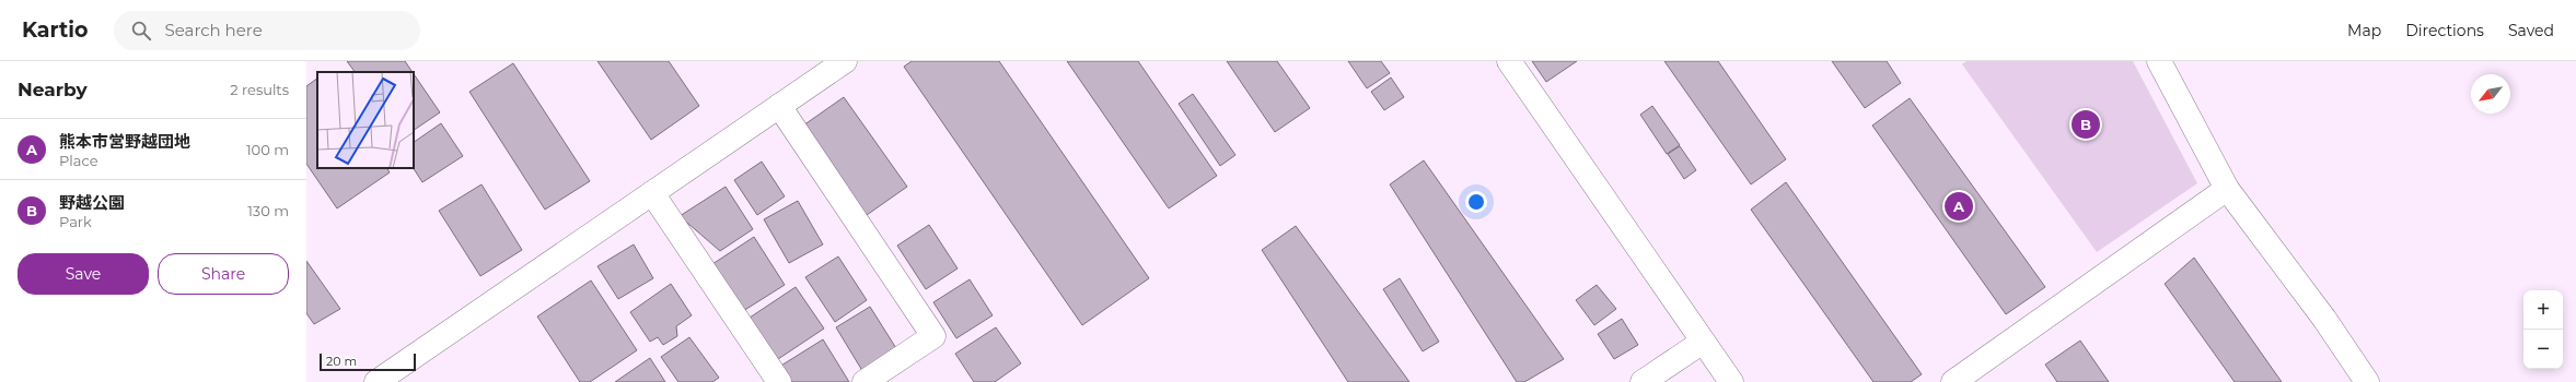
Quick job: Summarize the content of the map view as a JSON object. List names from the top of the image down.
{
  "scale_bar": "20 m",
  "north": "bottom left",
  "page": {
    "header": "Kartio",
    "search": "Search here",
    "nav": ["Map", "Directions", "Saved"],
    "heading": ["Nearby", "2 results"],
    "pins": ["B", "A"],
    "list": [
      {
        "mark": "A",
        "name": "熊本市営野越団地",
        "note": "Place",
        "value": "100 m"
      },
      {
        "mark": "B",
        "name": "野越公園",
        "note": "Park",
        "value": "130 m"
      }
    ],
    "buttons": ["Save", "Share"],
    "map_buttons": ["+", "−"],
    "scale": "20 m"
  }
}
